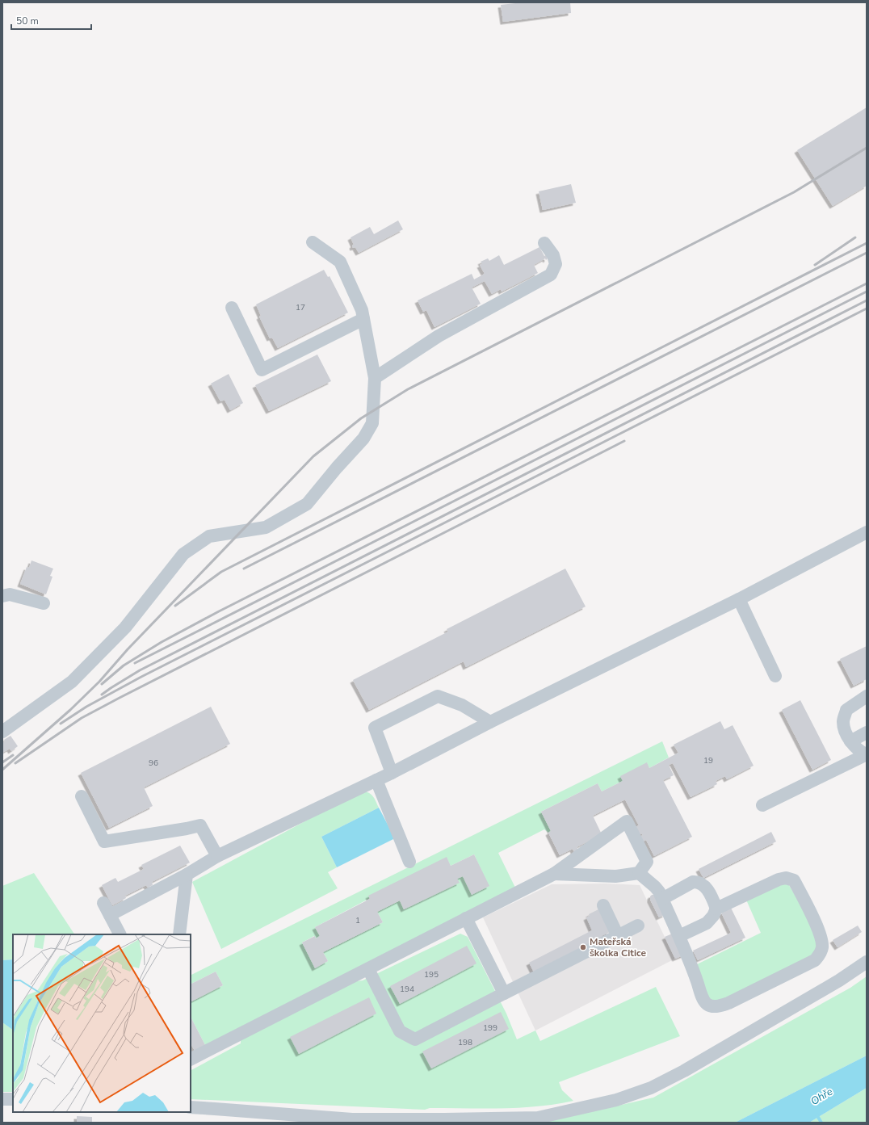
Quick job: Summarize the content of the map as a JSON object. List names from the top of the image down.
{
  "water": ["Ohře"],
  "places": ["Mateřská školka Citice"],
  "house_numbers": [
    "17",
    "19",
    "96",
    "1",
    "195",
    "194",
    "199",
    "198"
  ],
  "scale_bar": "50 m"
}
